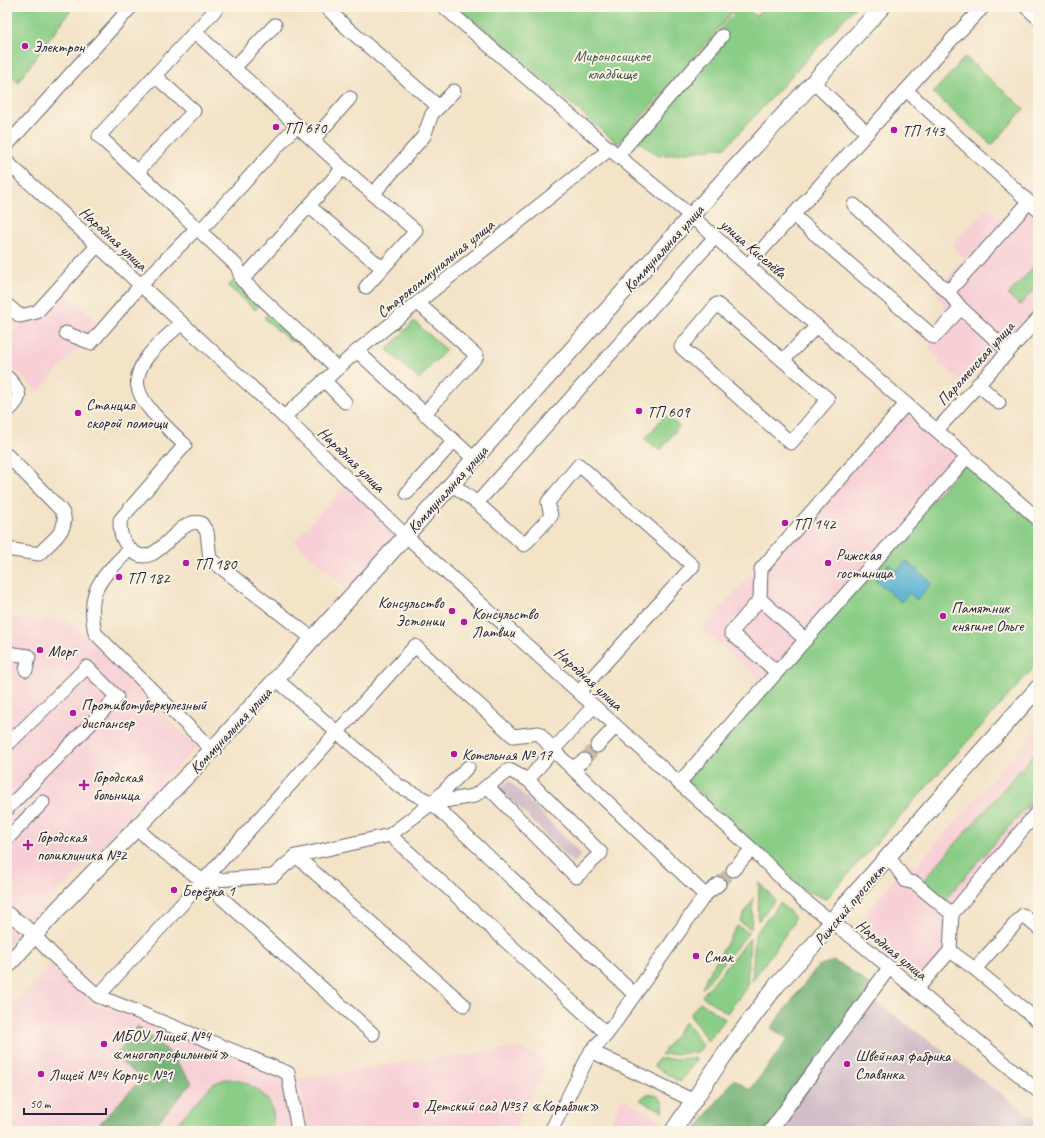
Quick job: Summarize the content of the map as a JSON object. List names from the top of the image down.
{
  "streets": {
    "main road": ["Коммунальная улица", "Рижский проспект"],
    "street": [
      "Народная улица",
      "улица Киселёва",
      "Старокоммунальная улица",
      "Пароменская улица"
    ]
  },
  "crossings": [
    ["Народная улица", "Коммунальная улица"],
    ["Народная улица", "Старокоммунальная улица"],
    ["Народная улица", "Рижский проспект"],
    ["Коммунальная улица", "улица Киселёва"],
    ["улица Киселёва", "Старокоммунальная улица"],
    ["улица Киселёва", "Пароменская улица"]
  ],
  "parks": ["Мироносицкое кладбище"],
  "places": {
    "other": [
      "Электрон",
      "ТП 670",
      "ТП 143",
      "ТП 609",
      "Станция скорой помощи",
      "ТП 142",
      "ТП 180",
      "Рижская гостиница",
      "ТП 182",
      "Консульство Эстонии",
      "Памятник княгине Ольге",
      "Консульство Латвии",
      "Морг",
      "Противотуберкулезный диспансер",
      "Котельная № 17",
      "Берёзка 1",
      "Смак",
      "МБОУ Лицей №4 «многопрофильный»",
      "Швейная фабрика Славянка",
      "Лицей №4 Корпус №1",
      "Детский сад №37 «Кораблик»"
    ],
    "health": ["Городская больница", "Городская поликлиника №2"]
  },
  "scale_bar": "50 m"
}
